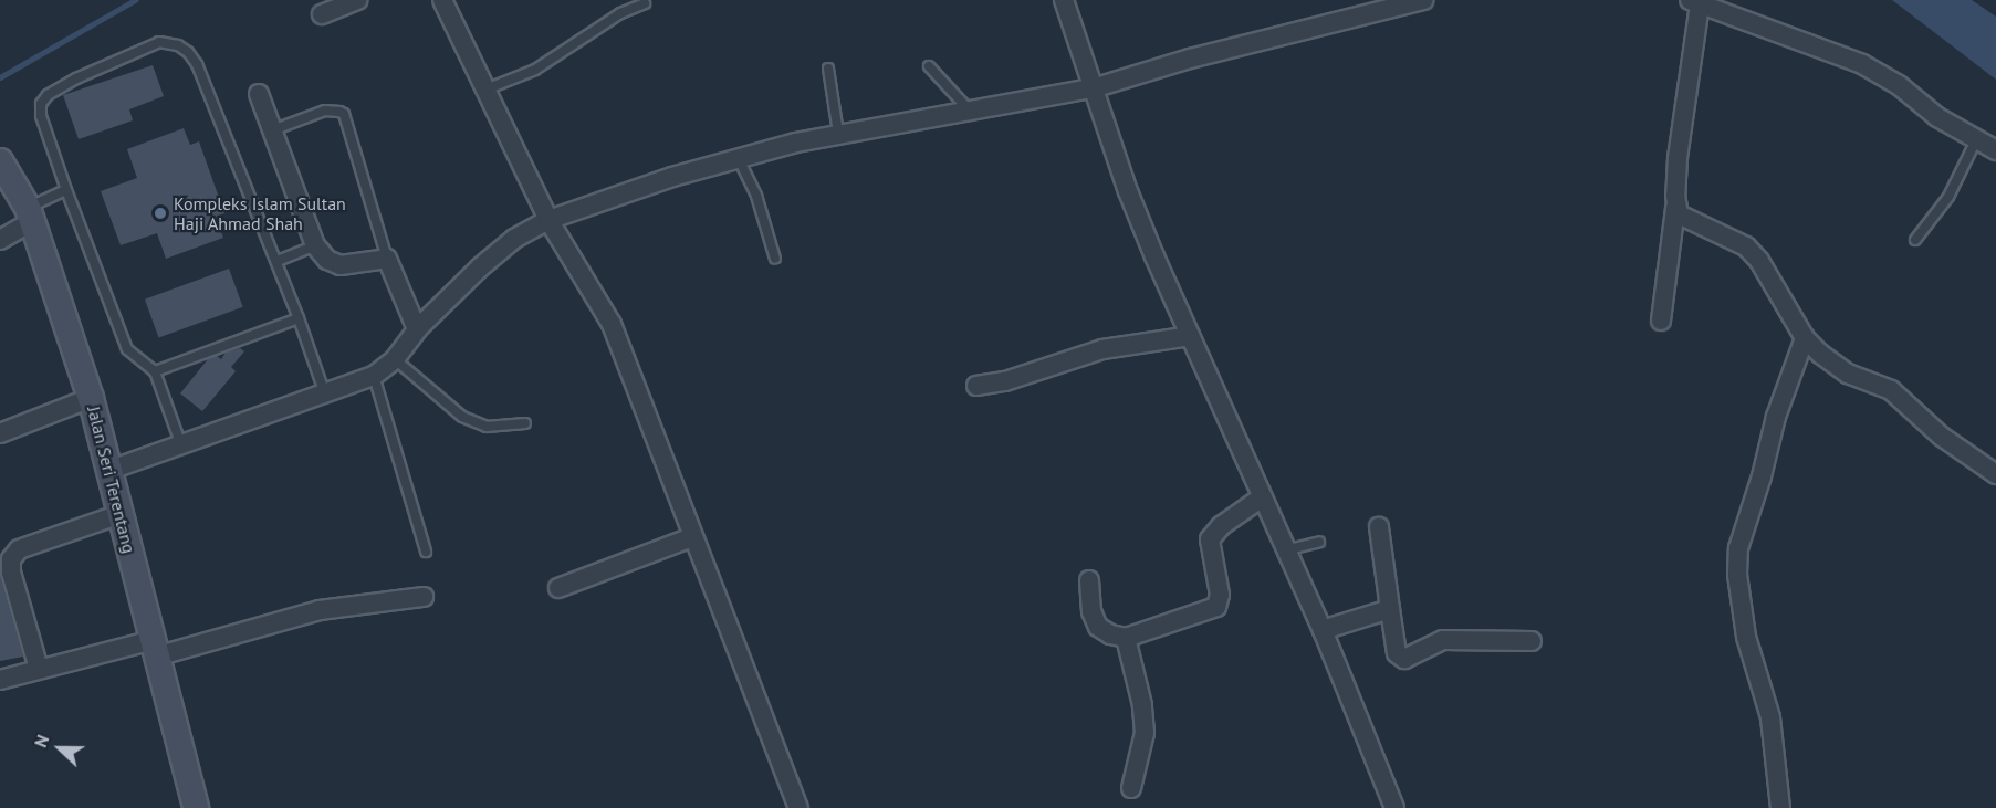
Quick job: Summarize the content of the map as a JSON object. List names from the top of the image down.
{
  "streets": {
    "street": ["Jalan Seri Terentang"]
  },
  "places": ["Kompleks Islam Sultan Haji Ahmad Shah"],
  "north": "left"
}
